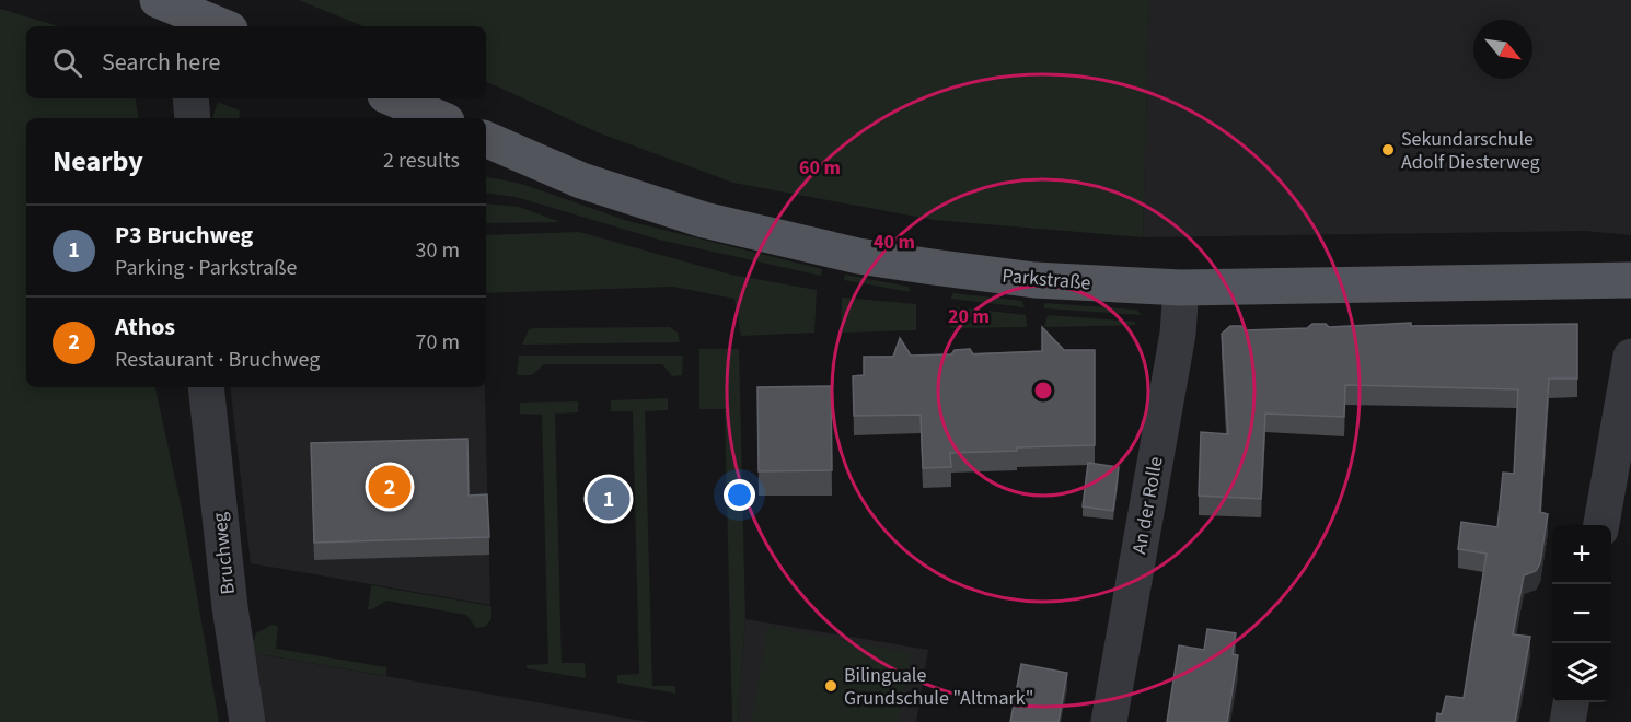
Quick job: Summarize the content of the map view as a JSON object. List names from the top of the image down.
{
  "streets": {
    "main road": ["Parkstraße"],
    "street": ["An der Rolle", "Bruchweg"]
  },
  "crossings": [
    ["Parkstraße", "An der Rolle"]
  ],
  "places": ["Sekundarschule Adolf Diesterweg", "Bilinguale Grundschule \"Altmark\""],
  "north": "bottom right",
  "page": {
    "search": "Search here",
    "heading": ["Nearby", "2 results"],
    "list": [
      {
        "mark": "1",
        "name": "P3 Bruchweg",
        "note": "Parking · Parkstraße",
        "value": "30 m"
      },
      {
        "mark": "2",
        "name": "Athos",
        "note": "Restaurant · Bruchweg",
        "value": "70 m"
      }
    ],
    "pins": ["2", "1"],
    "map_buttons": ["+", "−"]
  },
  "rings": ["60 m", "40 m", "20 m"]
}
